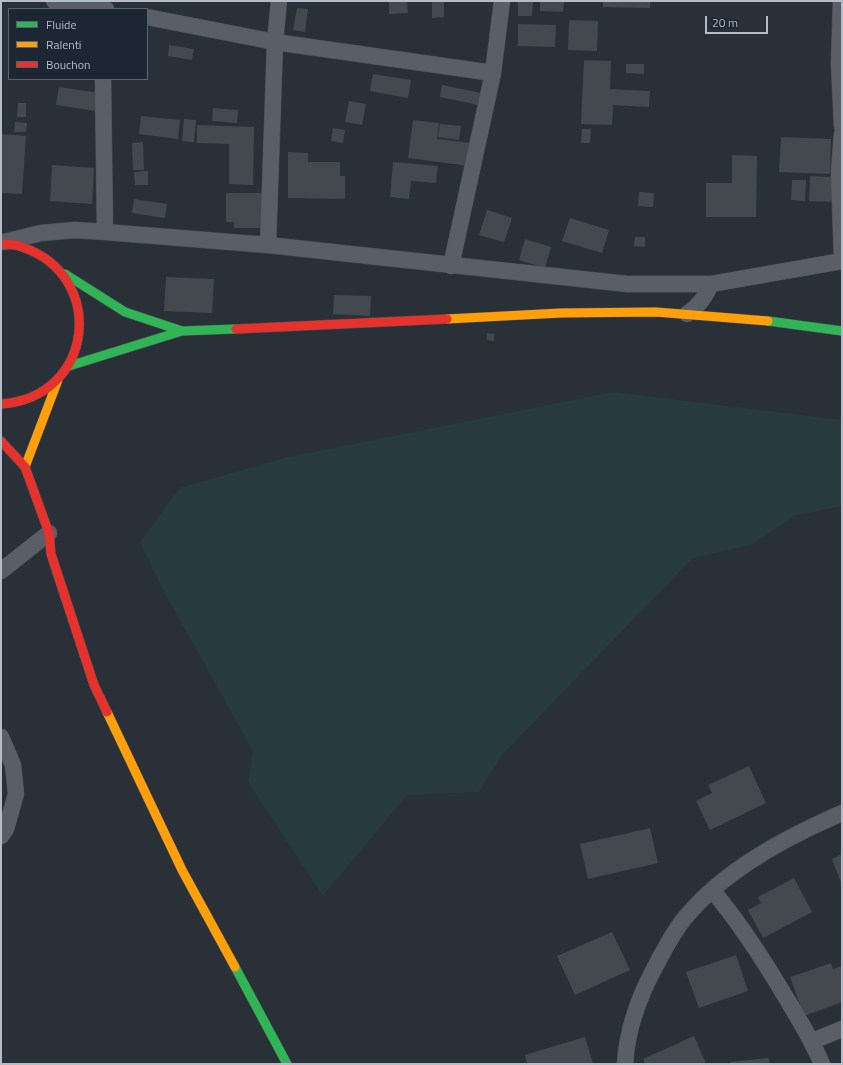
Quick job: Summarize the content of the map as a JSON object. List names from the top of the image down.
{
  "legend": ["Fluide", "Ralenti", "Bouchon"],
  "scale_bar": "20 m"
}
